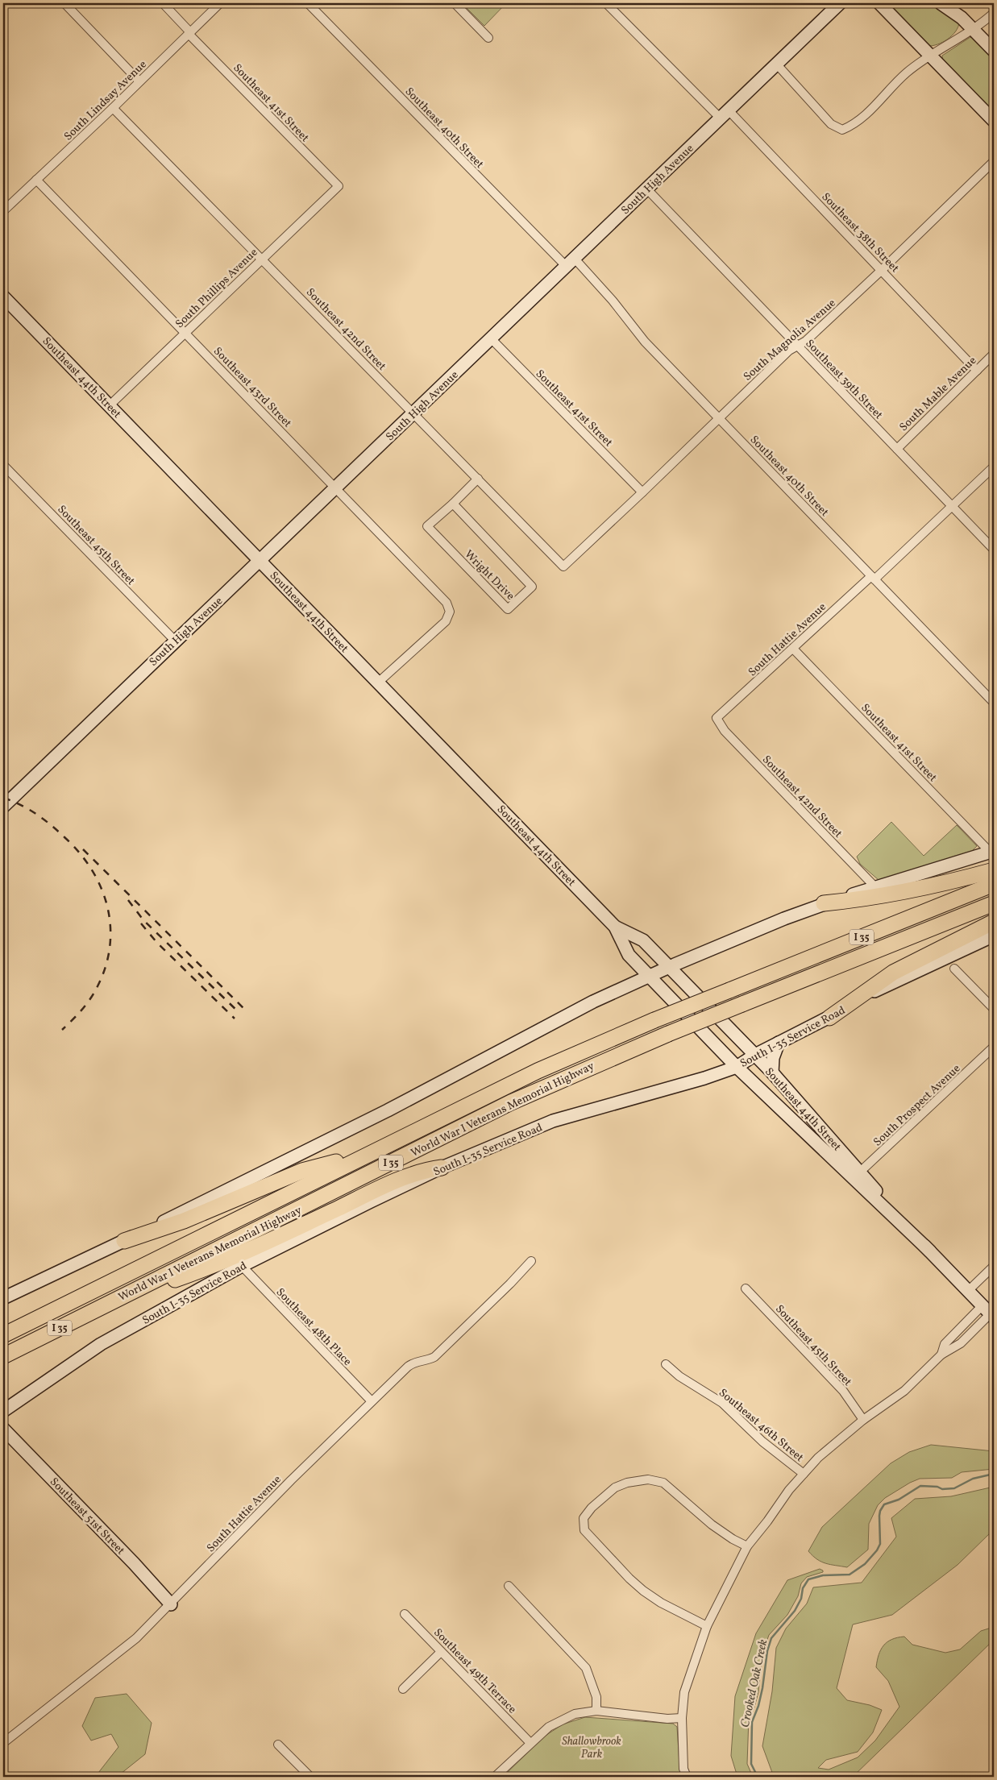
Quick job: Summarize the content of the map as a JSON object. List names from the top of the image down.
{
  "streets": {
    "highway": ["I 35", "World War I Veterans Memorial Highway"],
    "main road": [
      "South High Avenue",
      "Southeast 44th Street",
      "South I-35 Service Road",
      "Southeast 51st Street"
    ],
    "street": [
      "South Lindsay Avenue",
      "Southeast 41st Street",
      "Southeast 40th Street",
      "Southeast 38th Street",
      "South Phillips Avenue",
      "Southeast 42nd Street",
      "South Magnolia Avenue",
      "Southeast 39th Street",
      "Southeast 43rd Street",
      "South Mable Avenue",
      "Southeast 45th Street",
      "Wright Drive",
      "South Hattie Avenue",
      "South Prospect Avenue",
      "Southeast 48th Place",
      "Southeast 46th Street",
      "Southeast 49th Terrace"
    ]
  },
  "crossings": [
    ["South Lindsay Avenue", "Southeast 41st Street"],
    ["South Lindsay Avenue", "Southeast 42nd Street"],
    ["South Lindsay Avenue", "Southeast 43rd Street"],
    ["Southeast 41st Street", "South High Avenue"],
    ["Southeast 41st Street", "South Phillips Avenue"],
    ["Southeast 41st Street", "South Magnolia Avenue"],
    ["Southeast 41st Street", "South Hattie Avenue"],
    ["Southeast 40th Street", "South High Avenue"],
    ["Southeast 40th Street", "South Magnolia Avenue"],
    ["Southeast 40th Street", "South Hattie Avenue"],
    ["South High Avenue", "Southeast 38th Street"],
    ["South High Avenue", "Southeast 42nd Street"],
    ["South High Avenue", "Southeast 44th Street"],
    ["South High Avenue", "Southeast 39th Street"],
    ["South High Avenue", "Southeast 43rd Street"],
    ["South High Avenue", "Southeast 45th Street"],
    ["Southeast 38th Street", "South Magnolia Avenue"],
    ["Southeast 38th Street", "South Mable Avenue"],
    ["South Phillips Avenue", "Southeast 42nd Street"],
    ["South Phillips Avenue", "Southeast 44th Street"],
    ["South Phillips Avenue", "Southeast 43rd Street"],
    ["Southeast 42nd Street", "South Magnolia Avenue"],
    ["Southeast 42nd Street", "Wright Drive"],
    ["Southeast 42nd Street", "South Hattie Avenue"],
    ["South Magnolia Avenue", "Southeast 39th Street"],
    ["Southeast 44th Street", "Southeast 43rd Street"],
    ["Southeast 44th Street", "South I-35 Service Road"],
    ["Southeast 44th Street", "South Prospect Avenue"],
    ["Southeast 39th Street", "South Mable Avenue"],
    ["Southeast 39th Street", "South Hattie Avenue"],
    ["South Hattie Avenue", "Southeast 48th Place"],
    ["South Hattie Avenue", "Southeast 51st Street"],
    ["South I-35 Service Road", "Southeast 48th Place"]
  ],
  "water": ["Crooked Oak Creek"],
  "parks": ["Shallowbrook Park"]
}
